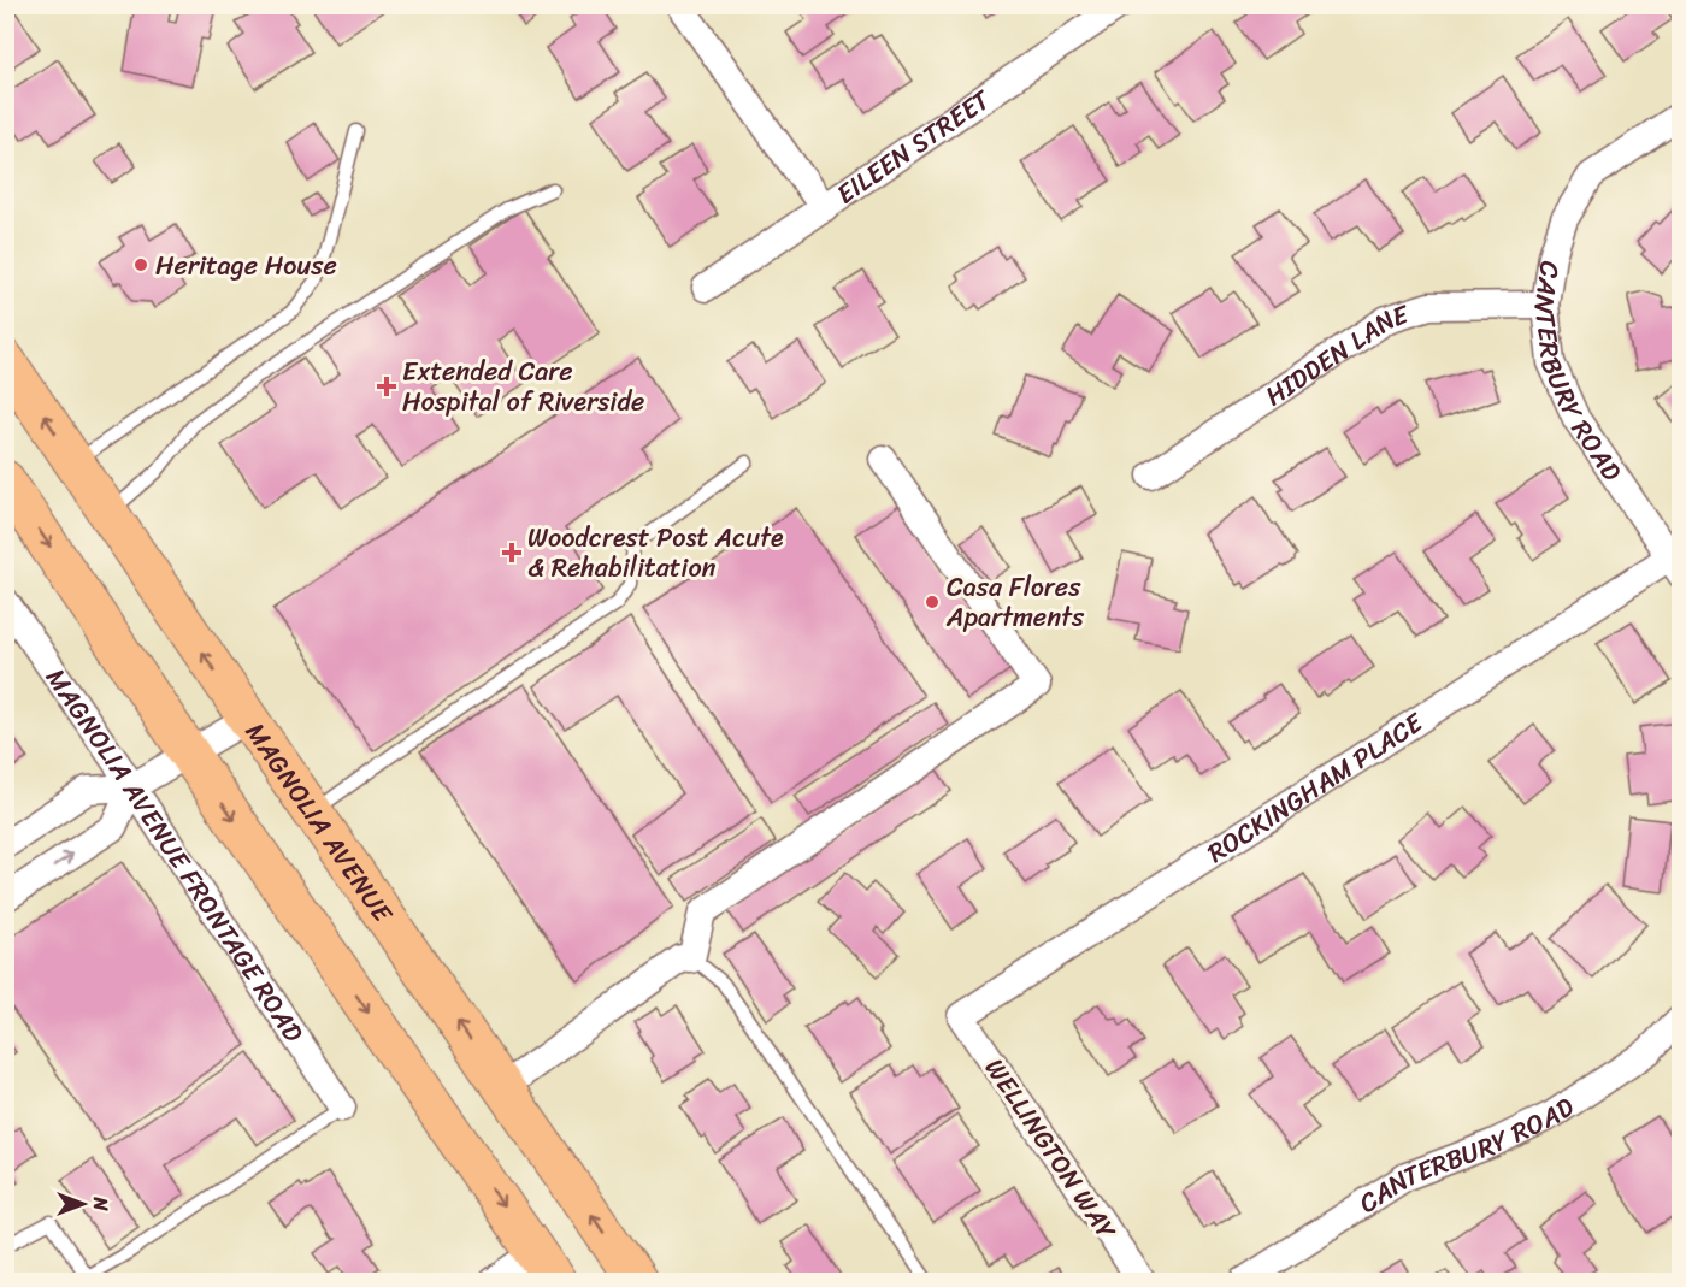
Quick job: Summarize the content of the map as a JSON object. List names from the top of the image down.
{
  "streets": {
    "main road": ["MAGNOLIA AVENUE"],
    "street": [
      "EILEEN STREET",
      "HIDDEN LANE",
      "CANTERBURY ROAD",
      "ROCKINGHAM PLACE",
      "MAGNOLIA AVENUE FRONTAGE ROAD",
      "WELLINGTON WAY"
    ]
  },
  "crossings": [
    ["HIDDEN LANE", "CANTERBURY ROAD"],
    ["CANTERBURY ROAD", "ROCKINGHAM PLACE"],
    ["ROCKINGHAM PLACE", "WELLINGTON WAY"]
  ],
  "places": {
    "other": ["Heritage House", "Casa Flores Apartments"],
    "health": ["Extended Care Hospital of Riverside", "Woodcrest Post Acute & Rehabilitation"]
  },
  "north": "right"
}
